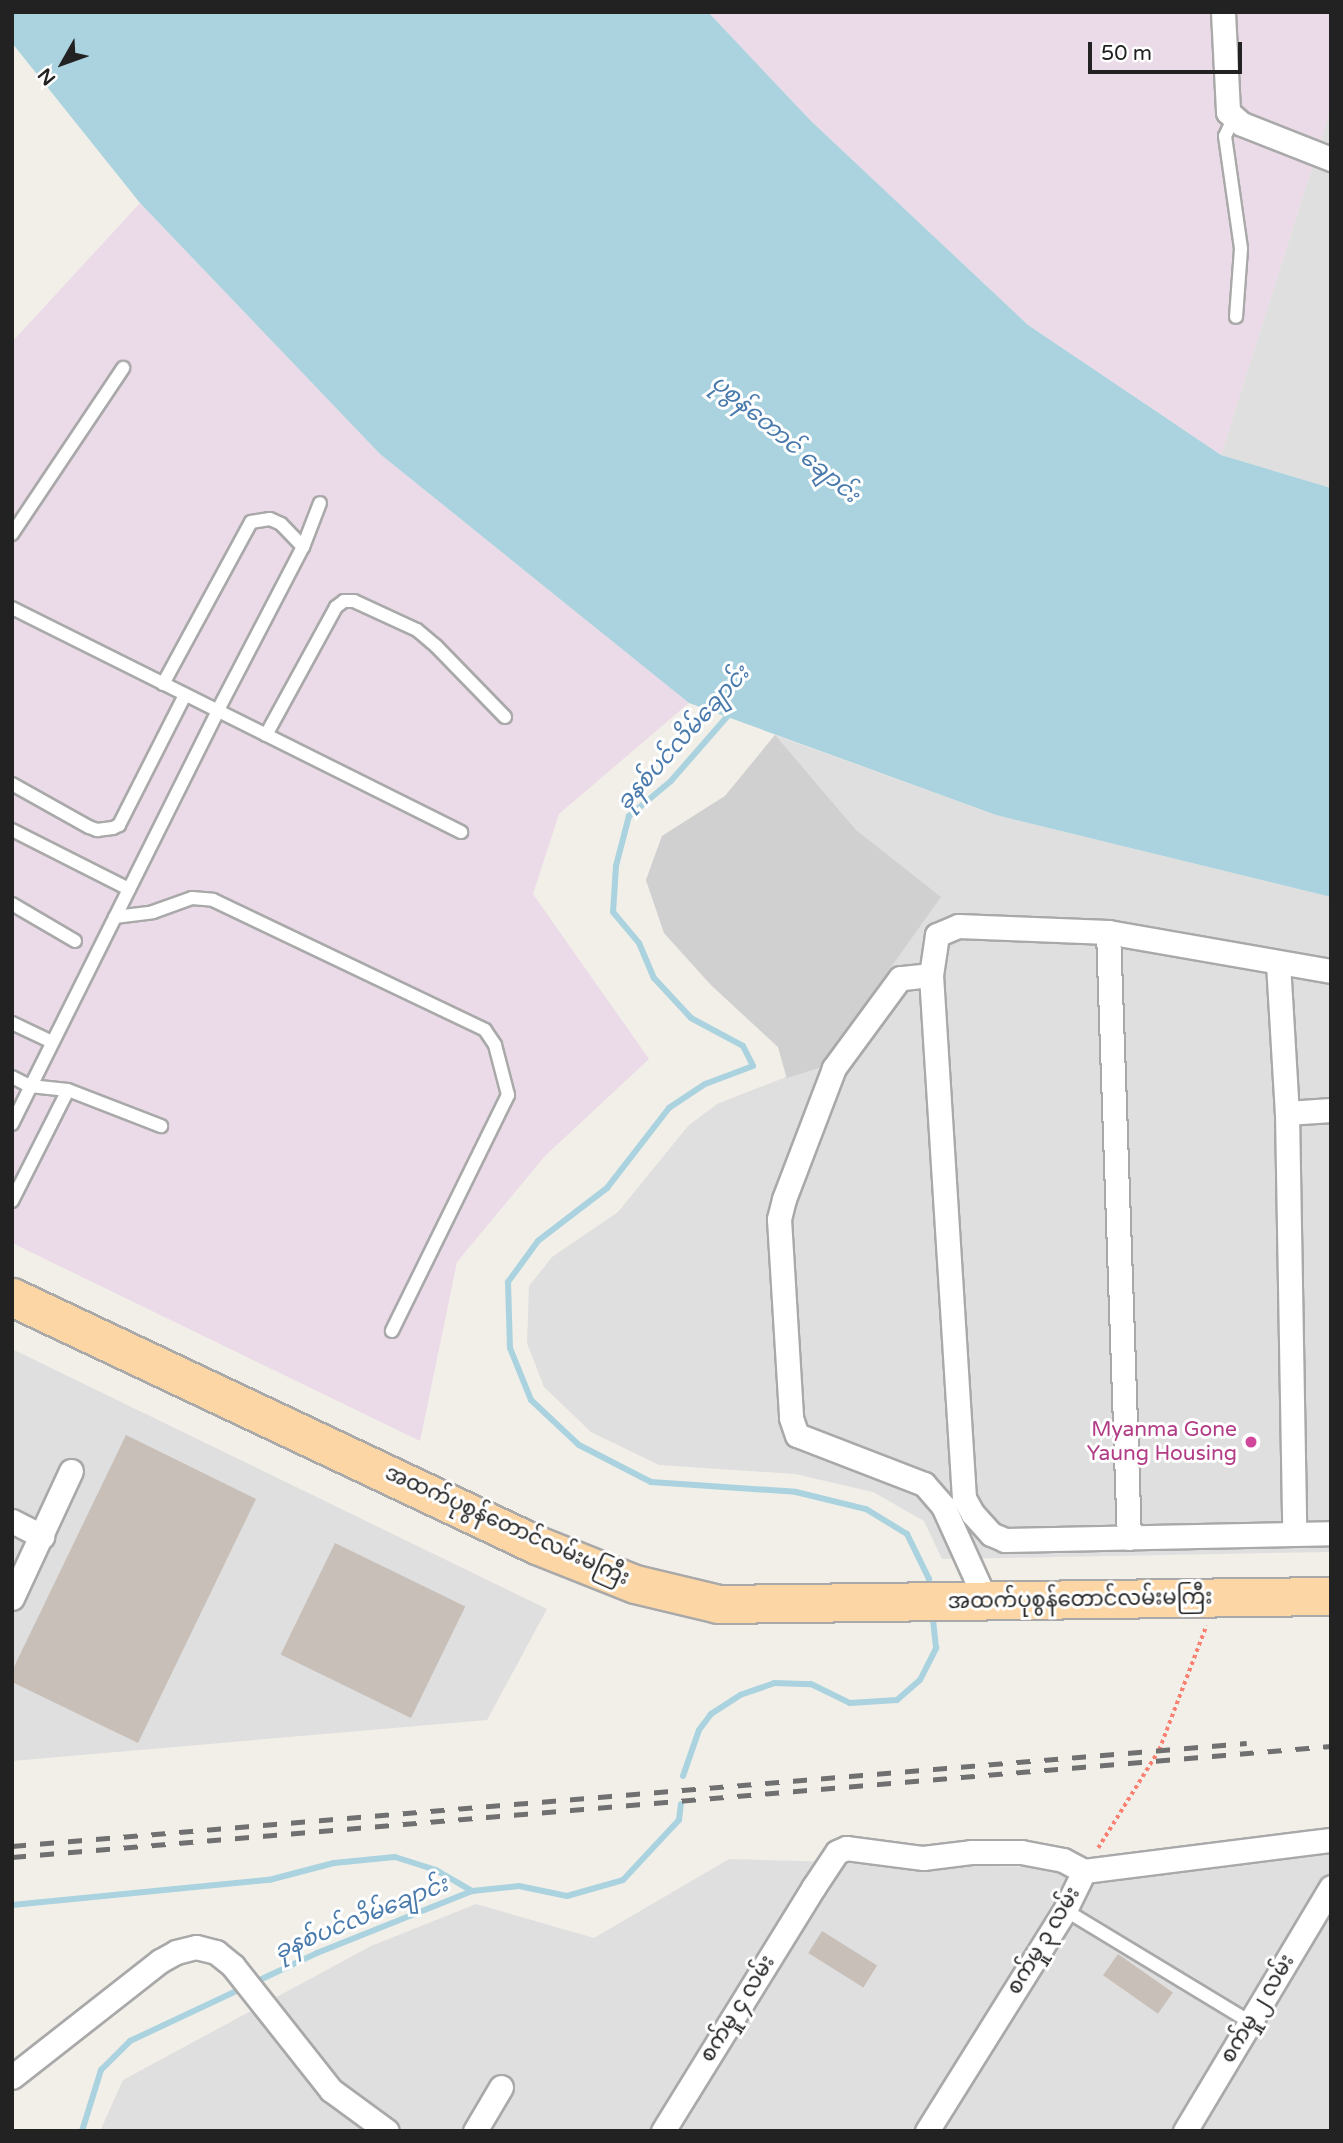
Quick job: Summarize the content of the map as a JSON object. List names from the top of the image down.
{
  "streets": {
    "main road": ["အထက်ပုစွန်တောင်လမ်းမကြီး"],
    "street": ["စက်မှု ၃ လမ်း", "စက်မှု ၄ လမ်း", "စက်မှု ၂ လမ်း"]
  },
  "crossings": [
    ["အထက်ပုစွန်တောင်လမ်းမကြီး", "စက်မှု ၃ လမ်း"],
    ["စက်မှု ၃ လမ်း", "စက်မှု ၄ လမ်း"]
  ],
  "water": ["ပုစွန်တောင် ချောင်း", "ခုနစ်ပင်လိမ်ချောင်း"],
  "places": ["Myanma Gone Yaung Housing"],
  "scale_bar": "50 m",
  "north": "bottom left"
}
